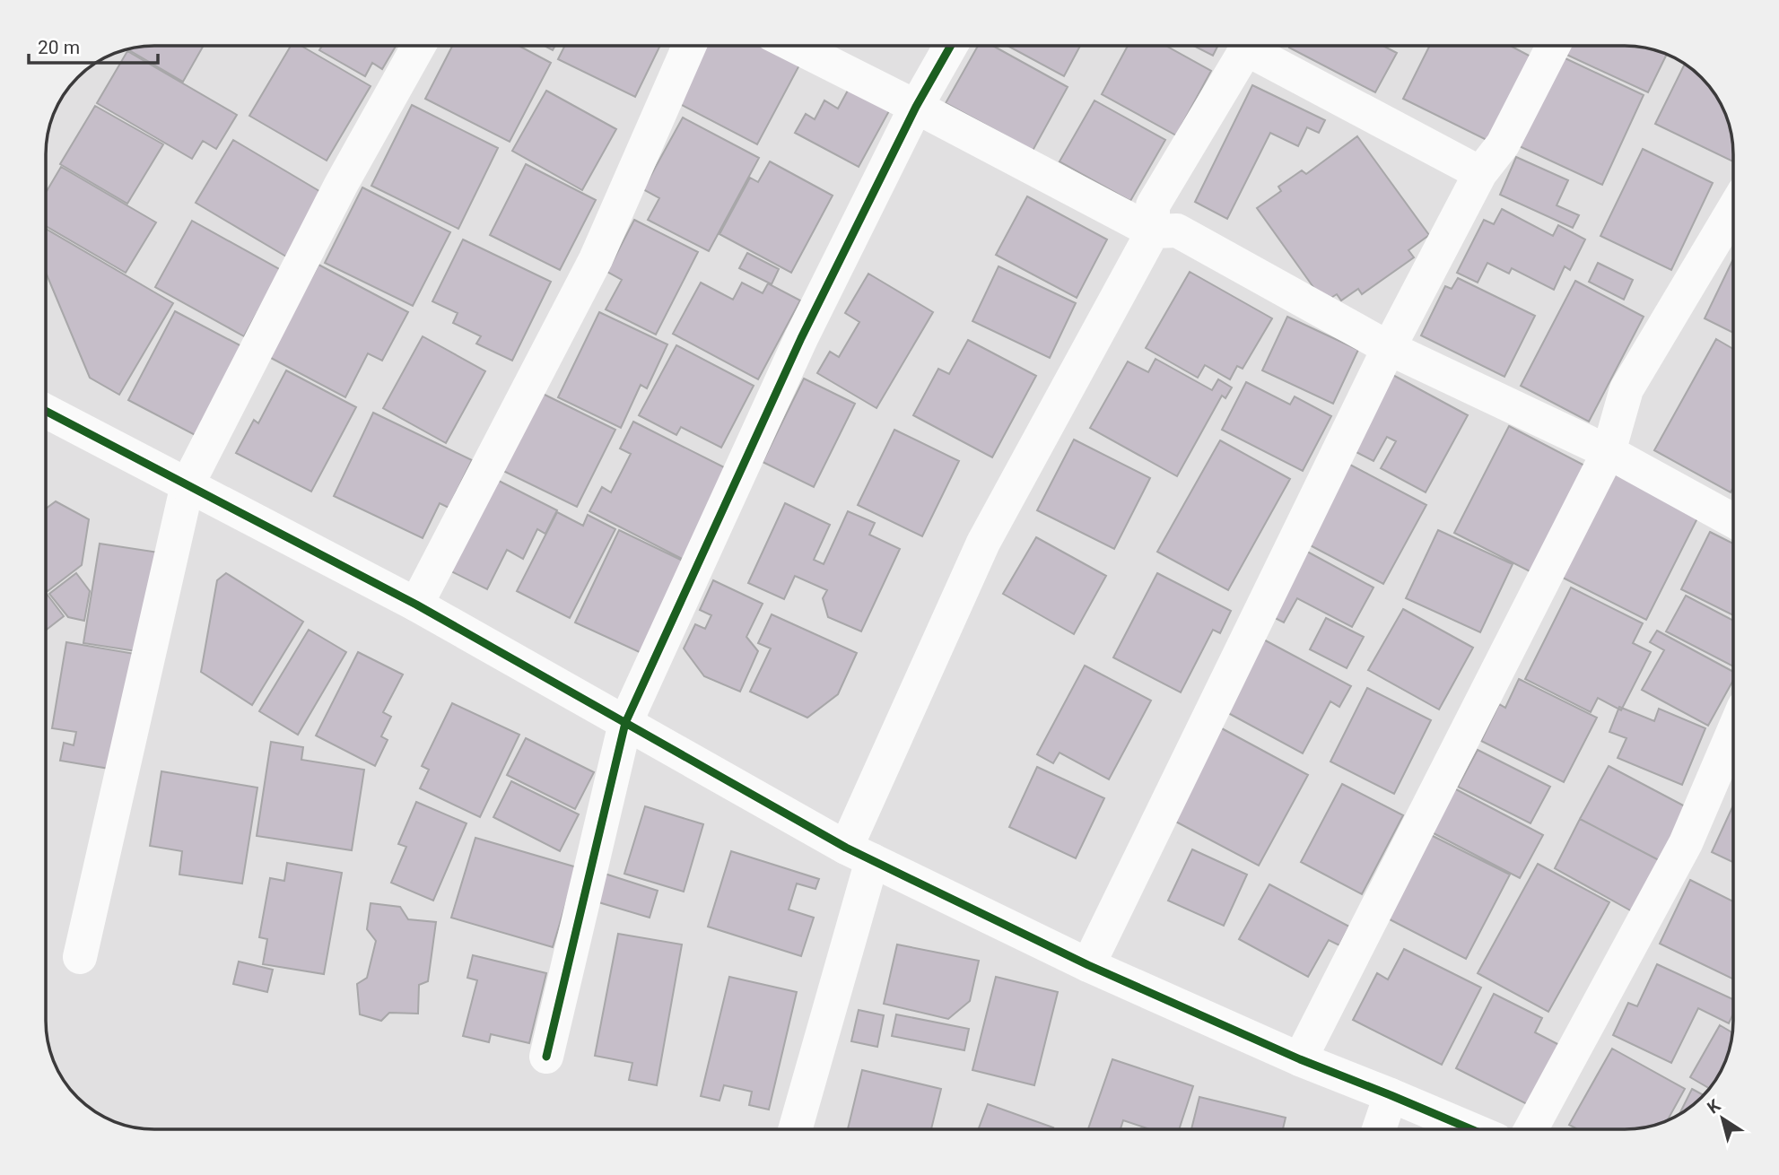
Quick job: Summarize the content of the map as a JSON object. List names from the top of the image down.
{
  "scale_bar": "20 m",
  "north": "top left"
}
